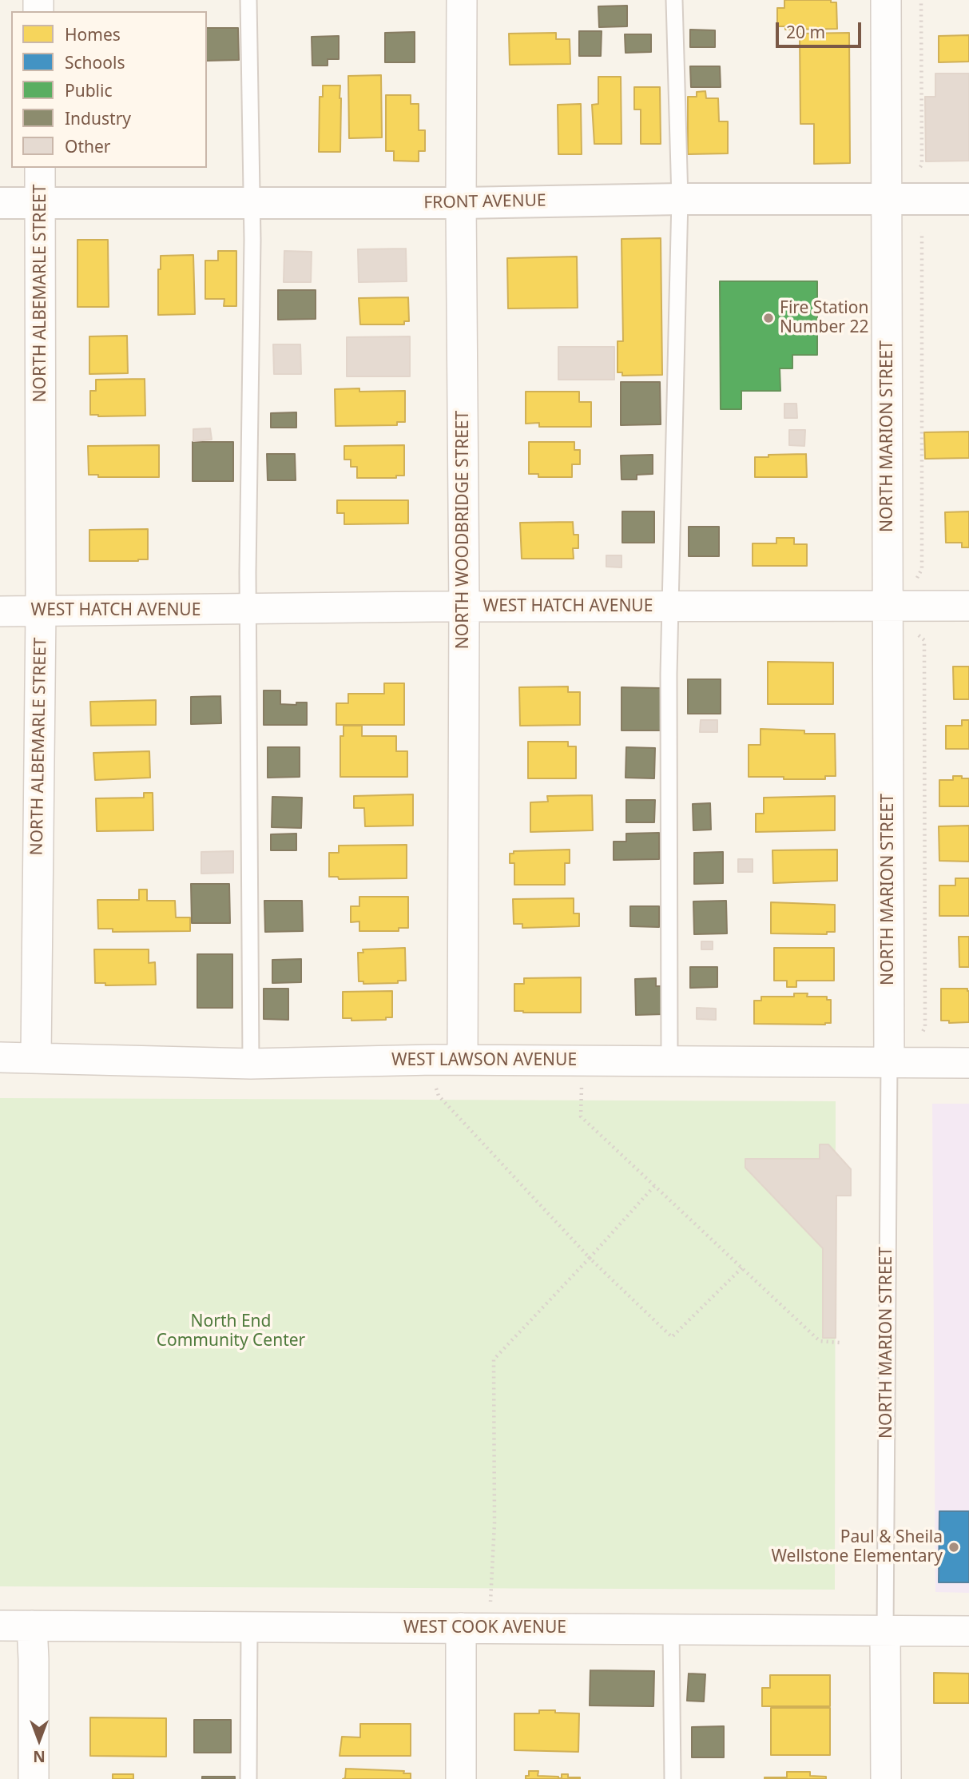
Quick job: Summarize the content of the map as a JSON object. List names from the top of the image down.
{
  "streets": {
    "street": [
      "FRONT AVENUE",
      "NORTH ALBEMARLE STREET",
      "NORTH MARION STREET",
      "NORTH WOODBRIDGE STREET",
      "WEST HATCH AVENUE",
      "WEST LAWSON AVENUE",
      "WEST COOK AVENUE"
    ]
  },
  "crossings": [
    ["FRONT AVENUE", "NORTH ALBEMARLE STREET"],
    ["FRONT AVENUE", "NORTH MARION STREET"],
    ["FRONT AVENUE", "NORTH WOODBRIDGE STREET"],
    ["NORTH ALBEMARLE STREET", "WEST HATCH AVENUE"],
    ["NORTH ALBEMARLE STREET", "WEST LAWSON AVENUE"],
    ["NORTH MARION STREET", "WEST HATCH AVENUE"],
    ["NORTH MARION STREET", "WEST LAWSON AVENUE"],
    ["NORTH MARION STREET", "WEST COOK AVENUE"],
    ["NORTH WOODBRIDGE STREET", "WEST HATCH AVENUE"],
    ["NORTH WOODBRIDGE STREET", "WEST LAWSON AVENUE"]
  ],
  "parks": ["North End Community Center"],
  "places": ["Fire Station Number 22", "Paul & Sheila Wellstone Elementary"],
  "legend": [
    "Homes",
    "Schools",
    "Public",
    "Industry",
    "Other"
  ],
  "scale_bar": "20 m",
  "north": "bottom"
}
